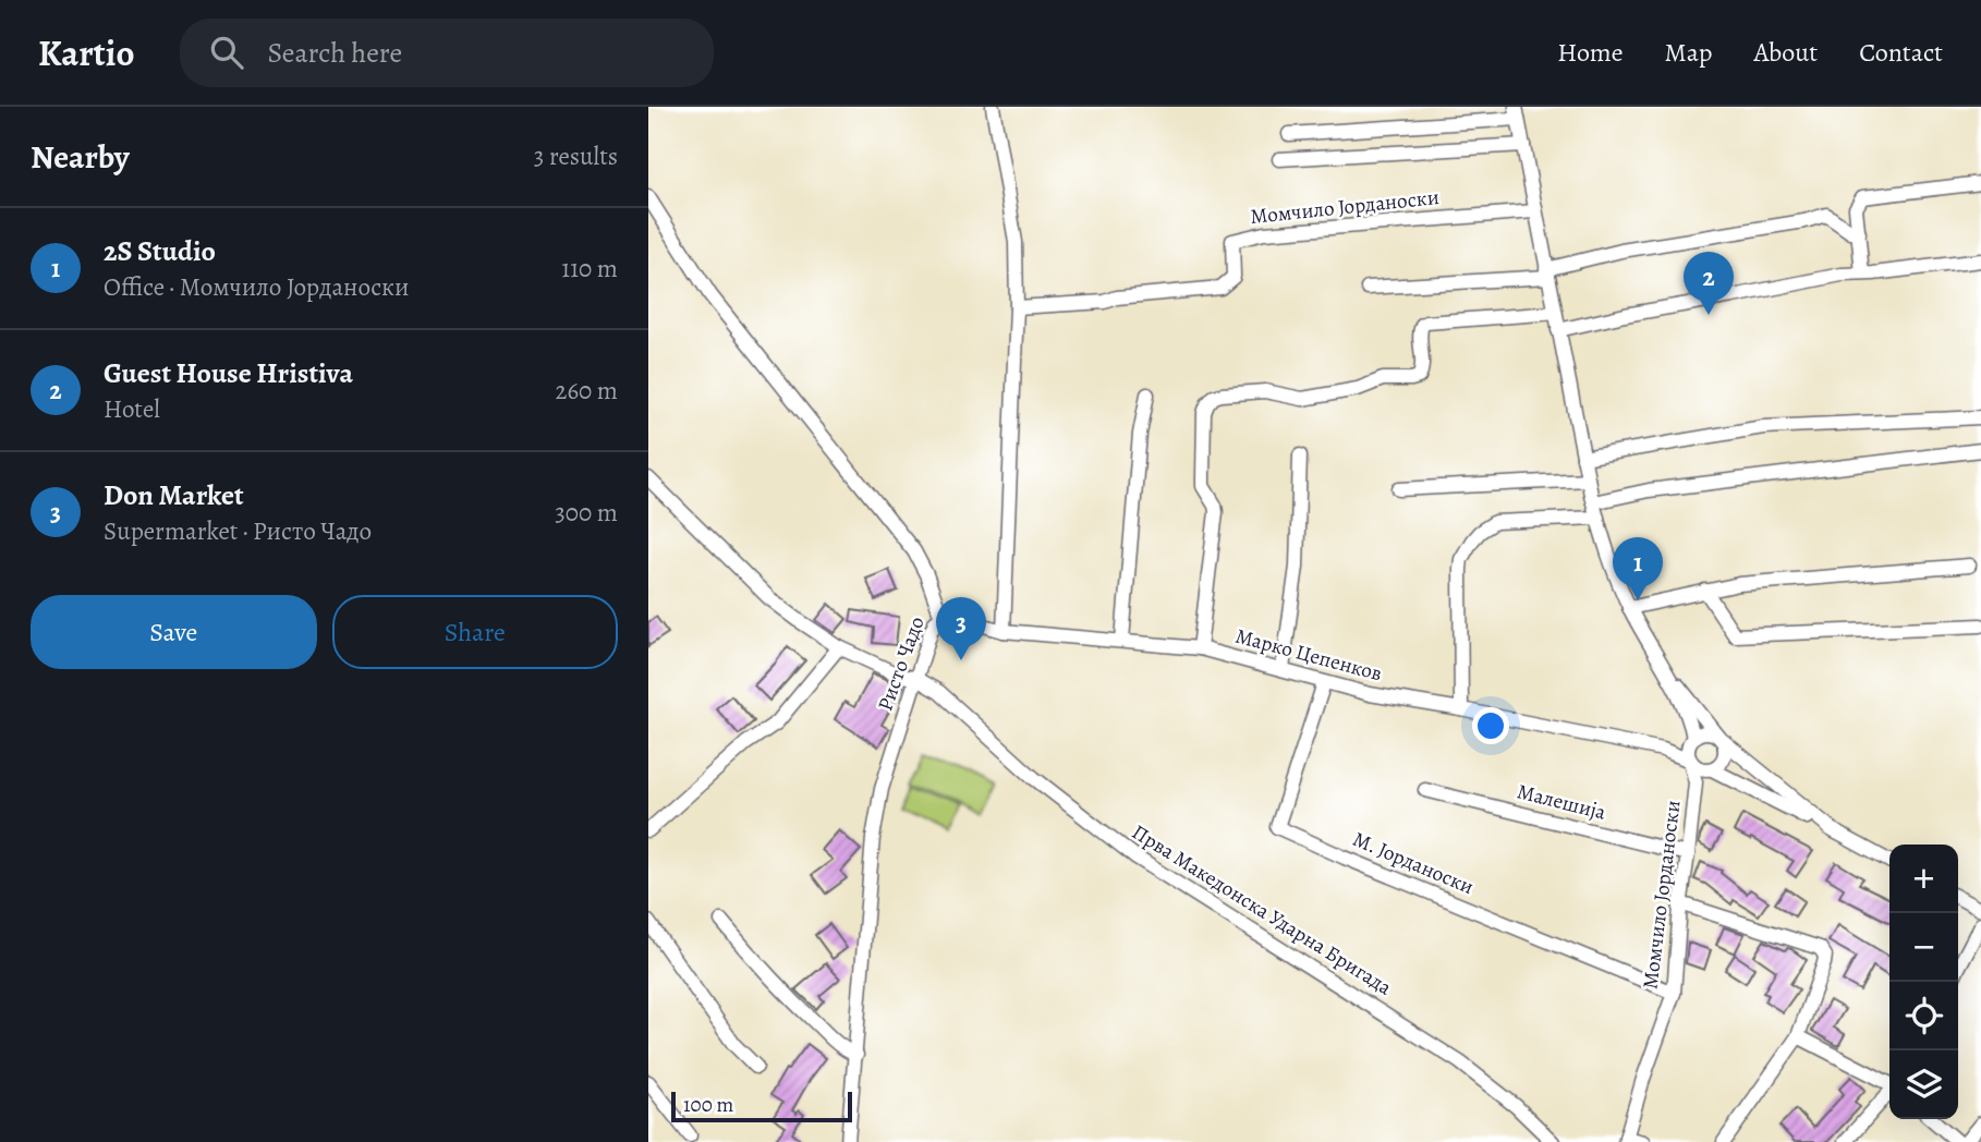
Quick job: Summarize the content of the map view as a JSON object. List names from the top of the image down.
{
  "streets": {
    "street": [
      "Момчило Јорданоски",
      "Марко Цепенков",
      "Ристо Чадо",
      "Малешија",
      "М. Јорданоски",
      "Прва Македонска Ударна Бригада"
    ]
  },
  "crossings": [
    ["Момчило Јорданоски", "Малешија"],
    ["Момчило Јорданоски", "М. Јорданоски"],
    ["Марко Цепенков", "Ристо Чадо"],
    ["Марко Цепенков", "М. Јорданоски"],
    ["Ристо Чадо", "Прва Македонска Ударна Бригада"]
  ],
  "scale_bar": "100 m",
  "page": {
    "header": "Kartio",
    "search": "Search here",
    "nav": [
      "Home",
      "Map",
      "About",
      "Contact"
    ],
    "heading": ["Nearby", "3 results"],
    "list": [
      {
        "mark": "1",
        "name": "2S Studio",
        "note": "Office · Момчило Јорданоски",
        "value": "110 m"
      },
      {
        "mark": "2",
        "name": "Guest House Hristiva",
        "note": "Hotel",
        "value": "260 m"
      },
      {
        "mark": "3",
        "name": "Don Market",
        "note": "Supermarket · Ристо Чадо",
        "value": "300 m"
      }
    ],
    "pins": ["2", "1", "3"],
    "buttons": ["Save", "Share"],
    "map_buttons": ["+", "−"],
    "scale": "100 m"
  }
}
